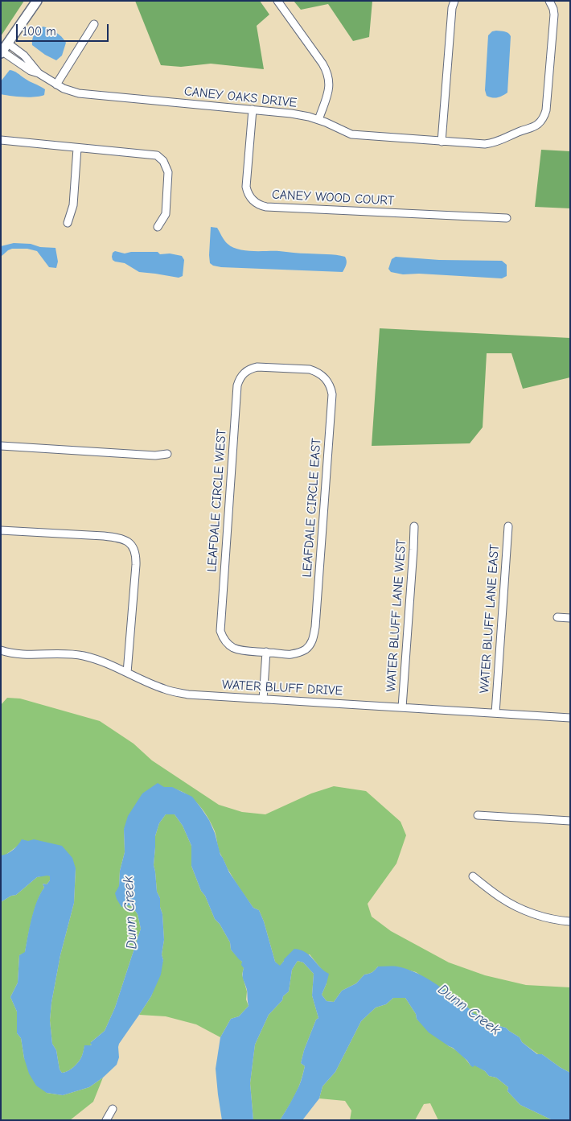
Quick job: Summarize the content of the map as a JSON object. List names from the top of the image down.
{
  "streets": {
    "street": [
      "CANEY OAKS DRIVE",
      "CANEY WOOD COURT",
      "LEAFDALE CIRCLE WEST",
      "LEAFDALE CIRCLE EAST",
      "WATER BLUFF LANE WEST",
      "WATER BLUFF LANE EAST",
      "WATER BLUFF DRIVE"
    ]
  },
  "crossings": [
    ["CANEY OAKS DRIVE", "CANEY WOOD COURT"],
    ["LEAFDALE CIRCLE WEST", "LEAFDALE CIRCLE EAST"],
    ["WATER BLUFF LANE WEST", "WATER BLUFF DRIVE"],
    ["WATER BLUFF LANE EAST", "WATER BLUFF DRIVE"]
  ],
  "water": ["Dunn Creek"],
  "scale_bar": "100 m"
}
